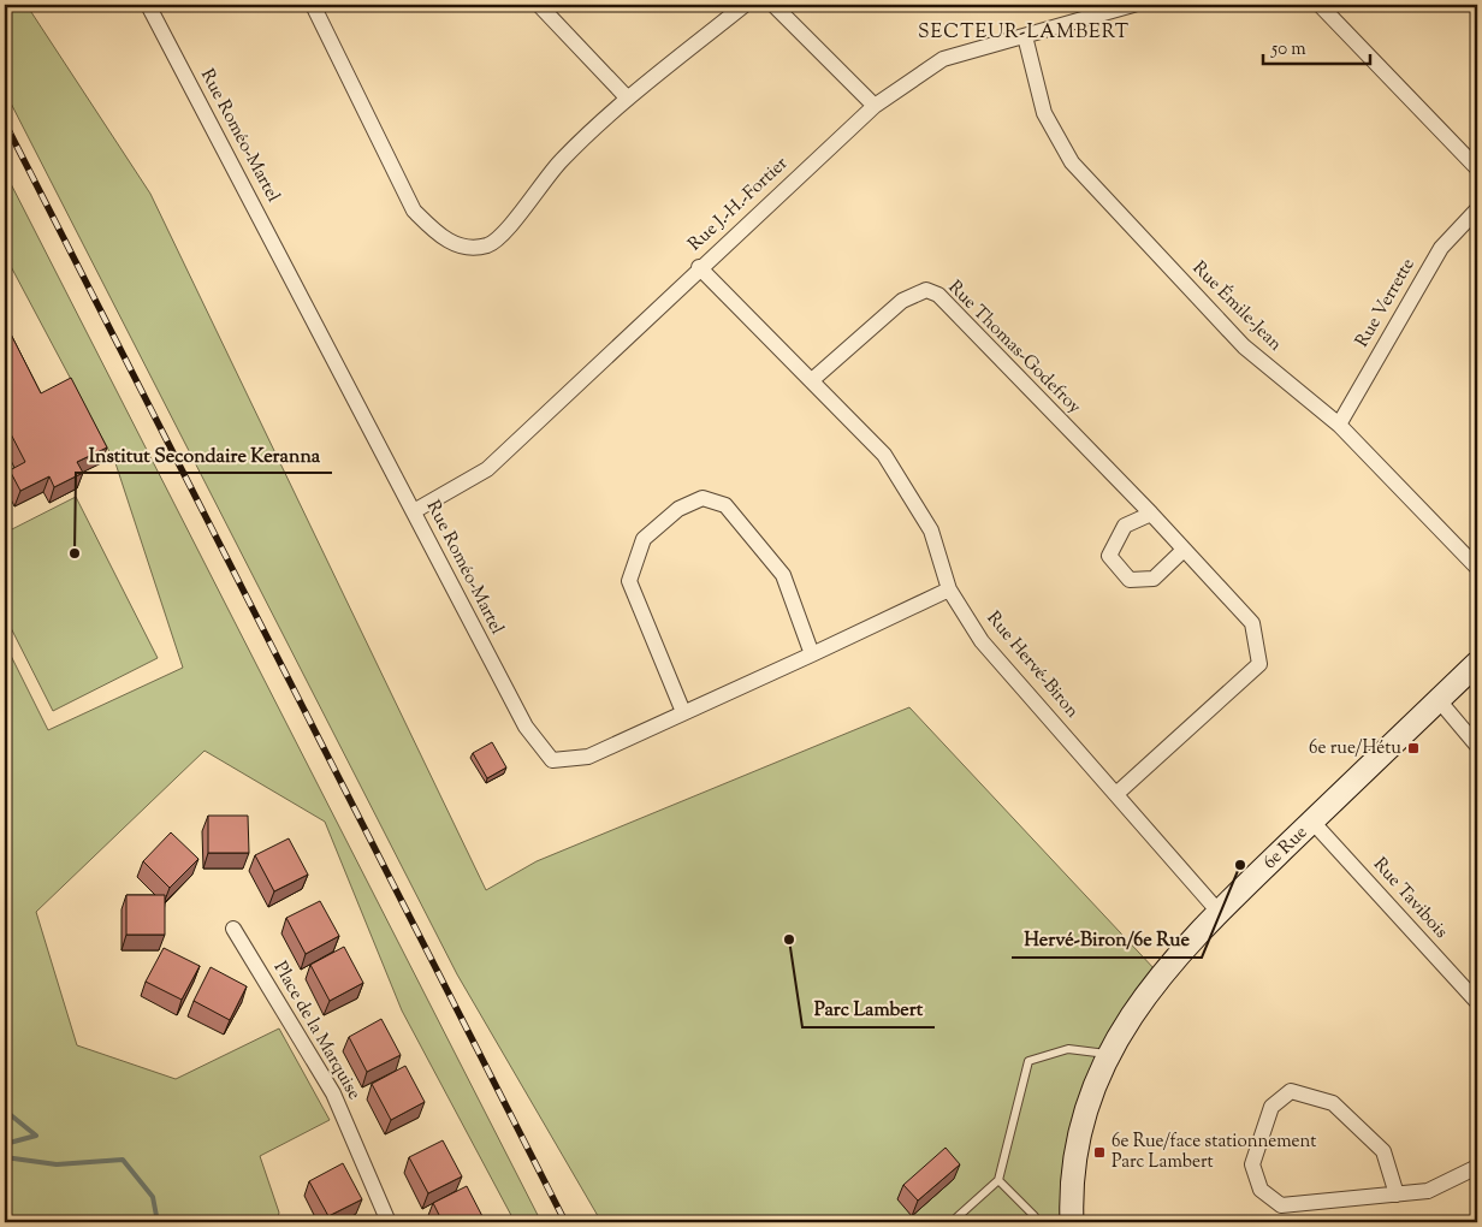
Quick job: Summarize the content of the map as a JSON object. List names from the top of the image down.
{
  "streets": {
    "street": [
      "Rue Roméo-Martel",
      "Rue J.-H.-Fortier",
      "Rue Verrette",
      "Rue Émile-Jean",
      "Rue Thomas-Godefroy",
      "Rue Hervé-Biron",
      "6e Rue",
      "Rue Tavibois",
      "Place de la Marquise"
    ]
  },
  "crossings": [
    ["Rue Roméo-Martel", "Rue J.-H.-Fortier"],
    ["Rue Roméo-Martel", "Rue Hervé-Biron"],
    ["Rue J.-H.-Fortier", "Rue Émile-Jean"],
    ["Rue J.-H.-Fortier", "Rue Hervé-Biron"],
    ["Rue Verrette", "Rue Émile-Jean"],
    ["Rue Thomas-Godefroy", "Rue Hervé-Biron"],
    ["Rue Hervé-Biron", "6e Rue"],
    ["6e Rue", "Rue Tavibois"]
  ],
  "districts": ["SECTEUR-LAMBERT"],
  "places": {
    "other": ["Institut Secondaire Keranna", "Hervé-Biron/6e Rue", "Parc Lambert"],
    "transit": ["6e rue/Hétu", "6e Rue/face stationnement Parc Lambert"]
  },
  "scale_bar": "50 m"
}
